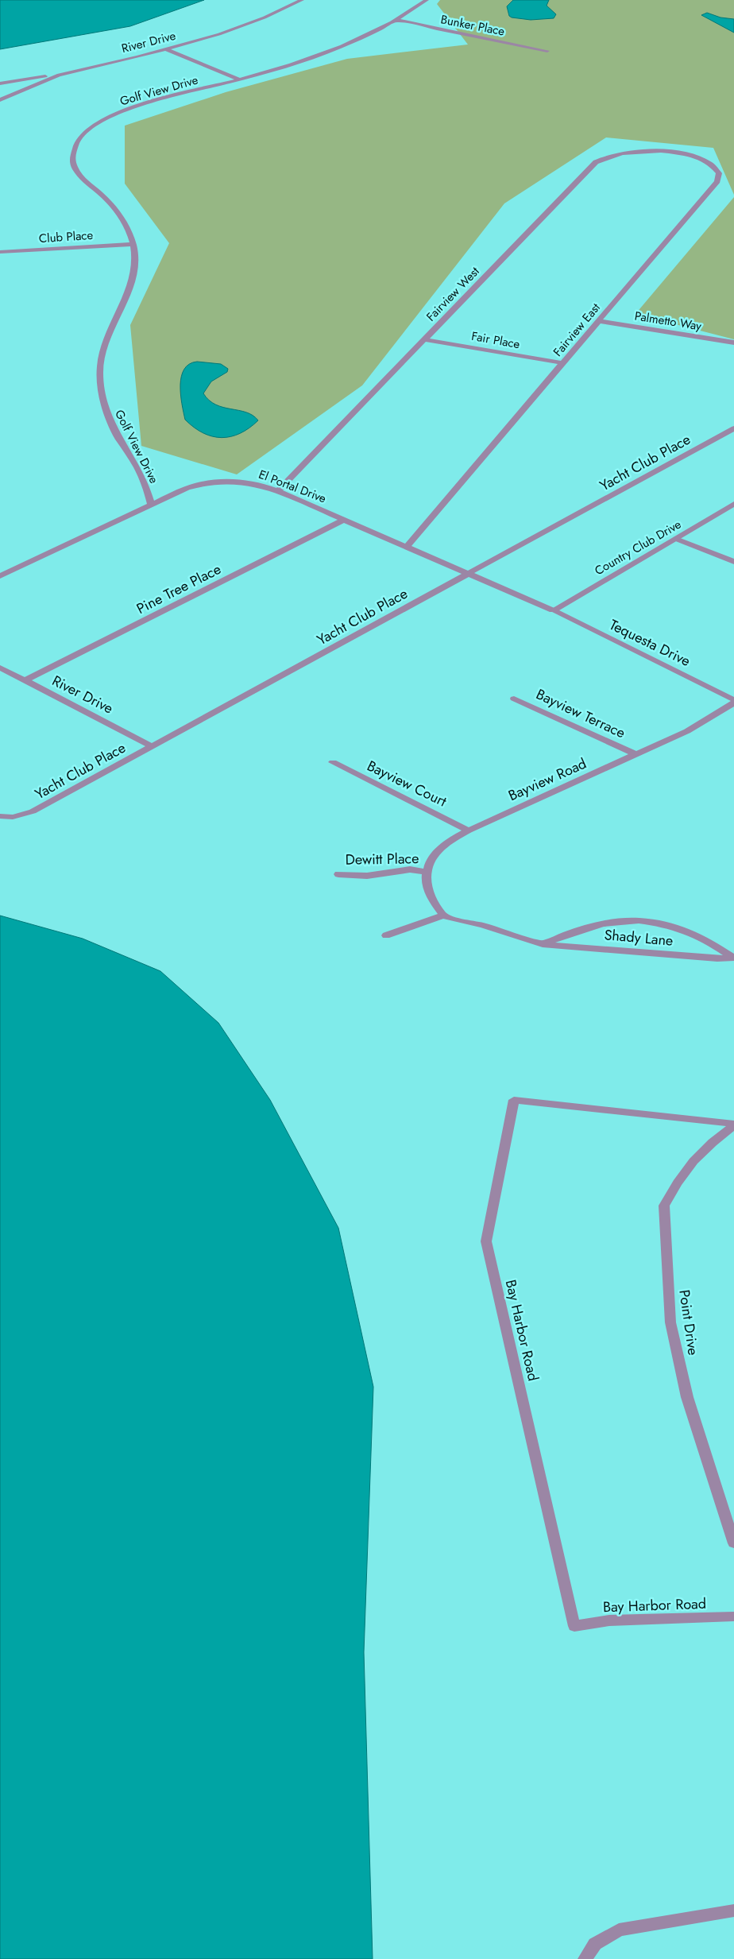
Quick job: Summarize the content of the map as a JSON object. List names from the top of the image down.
{
  "streets": {
    "street": [
      "Bunker Place",
      "River Drive",
      "Golf View Drive",
      "Club Place",
      "Fairview West",
      "Palmetto Way",
      "Fairview East",
      "Fair Place",
      "Yacht Club Place",
      "El Portal Drive",
      "Country Club Drive",
      "Pine Tree Place",
      "Tequesta Drive",
      "Bayview Terrace",
      "Bayview Road",
      "Bayview Court",
      "Dewitt Place",
      "Shady Lane",
      "Point Drive",
      "Bay Harbor Road"
    ]
  },
  "crossings": [
    ["Bunker Place", "Golf View Drive"],
    ["River Drive", "Yacht Club Place"],
    ["River Drive", "Pine Tree Place"],
    ["Golf View Drive", "Club Place"],
    ["Golf View Drive", "El Portal Drive"],
    ["Fairview West", "Fairview East"],
    ["Fairview West", "Fair Place"],
    ["Fairview West", "El Portal Drive"],
    ["Palmetto Way", "Fairview East"],
    ["Fairview East", "Fair Place"],
    ["Fairview East", "El Portal Drive"],
    ["Yacht Club Place", "El Portal Drive"],
    ["El Portal Drive", "Country Club Drive"],
    ["El Portal Drive", "Pine Tree Place"],
    ["El Portal Drive", "Tequesta Drive"],
    ["Country Club Drive", "Tequesta Drive"],
    ["Bayview Terrace", "Bayview Road"],
    ["Bayview Road", "Bayview Court"],
    ["Bayview Road", "Dewitt Place"],
    ["Point Drive", "Bay Harbor Road"]
  ]
}
